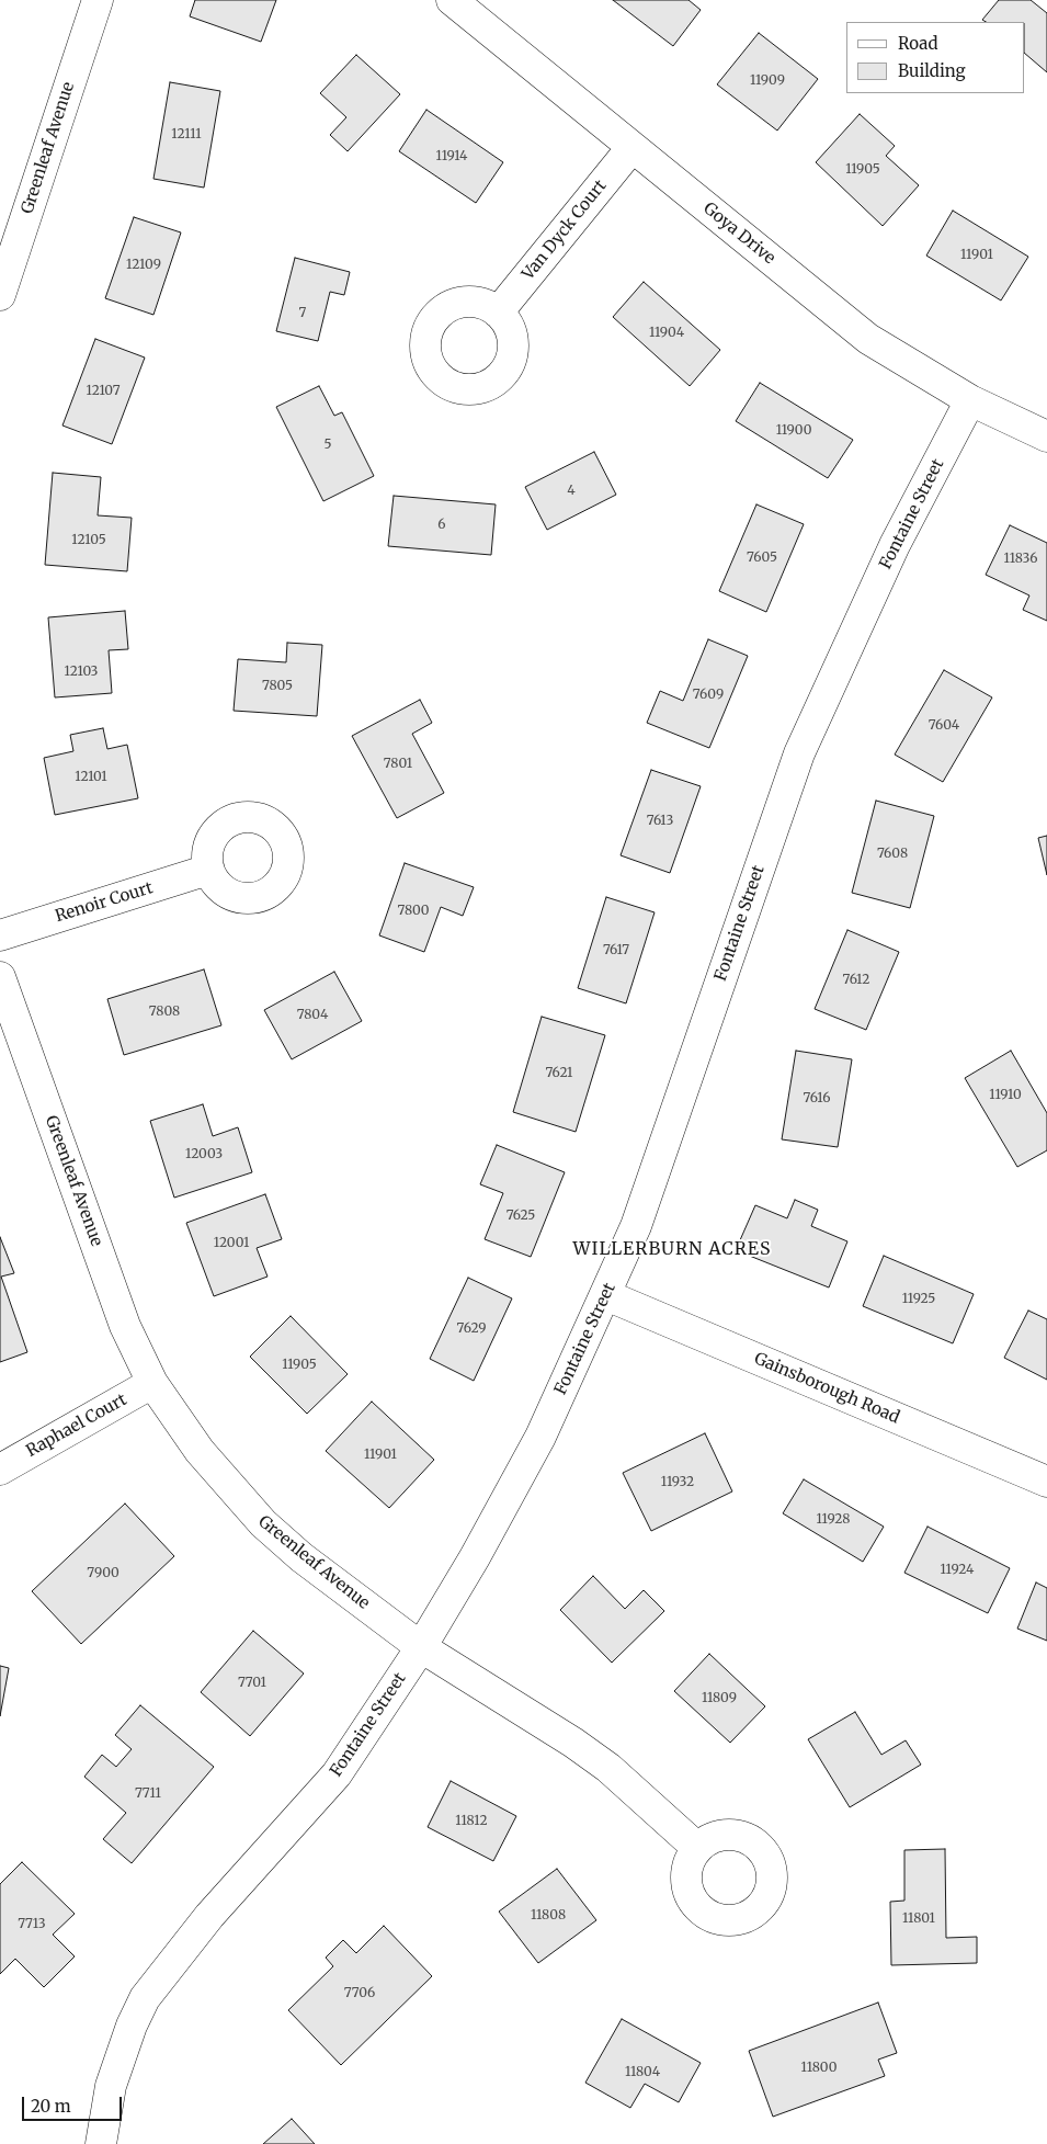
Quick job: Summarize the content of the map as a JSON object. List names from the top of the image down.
{
  "streets": {
    "street": [
      "Greenleaf Avenue",
      "Van Dyck Court",
      "Goya Drive",
      "Fontaine Street",
      "Renoir Court",
      "Gainsborough Road",
      "Raphael Court"
    ]
  },
  "crossings": [
    ["Greenleaf Avenue", "Fontaine Street"],
    ["Greenleaf Avenue", "Raphael Court"],
    ["Van Dyck Court", "Goya Drive"],
    ["Goya Drive", "Fontaine Street"],
    ["Fontaine Street", "Gainsborough Road"]
  ],
  "districts": ["WILLERBURN ACRES"],
  "house_numbers": [
    "11909",
    "12111",
    "11914",
    "11905",
    "11901",
    "12109",
    "7",
    "11904",
    "12107",
    "11900",
    "5",
    "4",
    "6",
    "12105",
    "7605",
    "11836",
    "12103",
    "7805",
    "7609",
    "7604",
    "7801",
    "12101",
    "7613",
    "7608",
    "7800",
    "7617",
    "7612",
    "7808",
    "7804",
    "7621",
    "11910",
    "7616",
    "12003",
    "7625",
    "12001",
    "11925",
    "7629",
    "11905",
    "11901",
    "11932",
    "11928",
    "11924",
    "7900",
    "7701",
    "11809",
    "7711",
    "11812",
    "11808",
    "11801",
    "7713",
    "7706",
    "11800",
    "11804"
  ],
  "legend": ["Road", "Building"],
  "scale_bar": "20 m"
}
